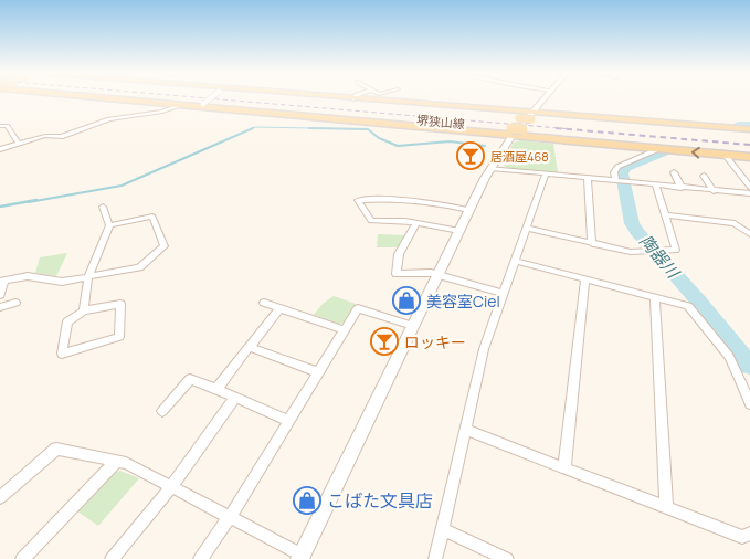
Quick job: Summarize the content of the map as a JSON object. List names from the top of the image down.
{
  "streets": {
    "main road": ["堺狭山線"]
  },
  "water": ["陶器川"],
  "places": {
    "bar": ["居酒屋468", "ロッキー"],
    "shop": ["美容室Ciel", "こばた文具店"]
  }
}
